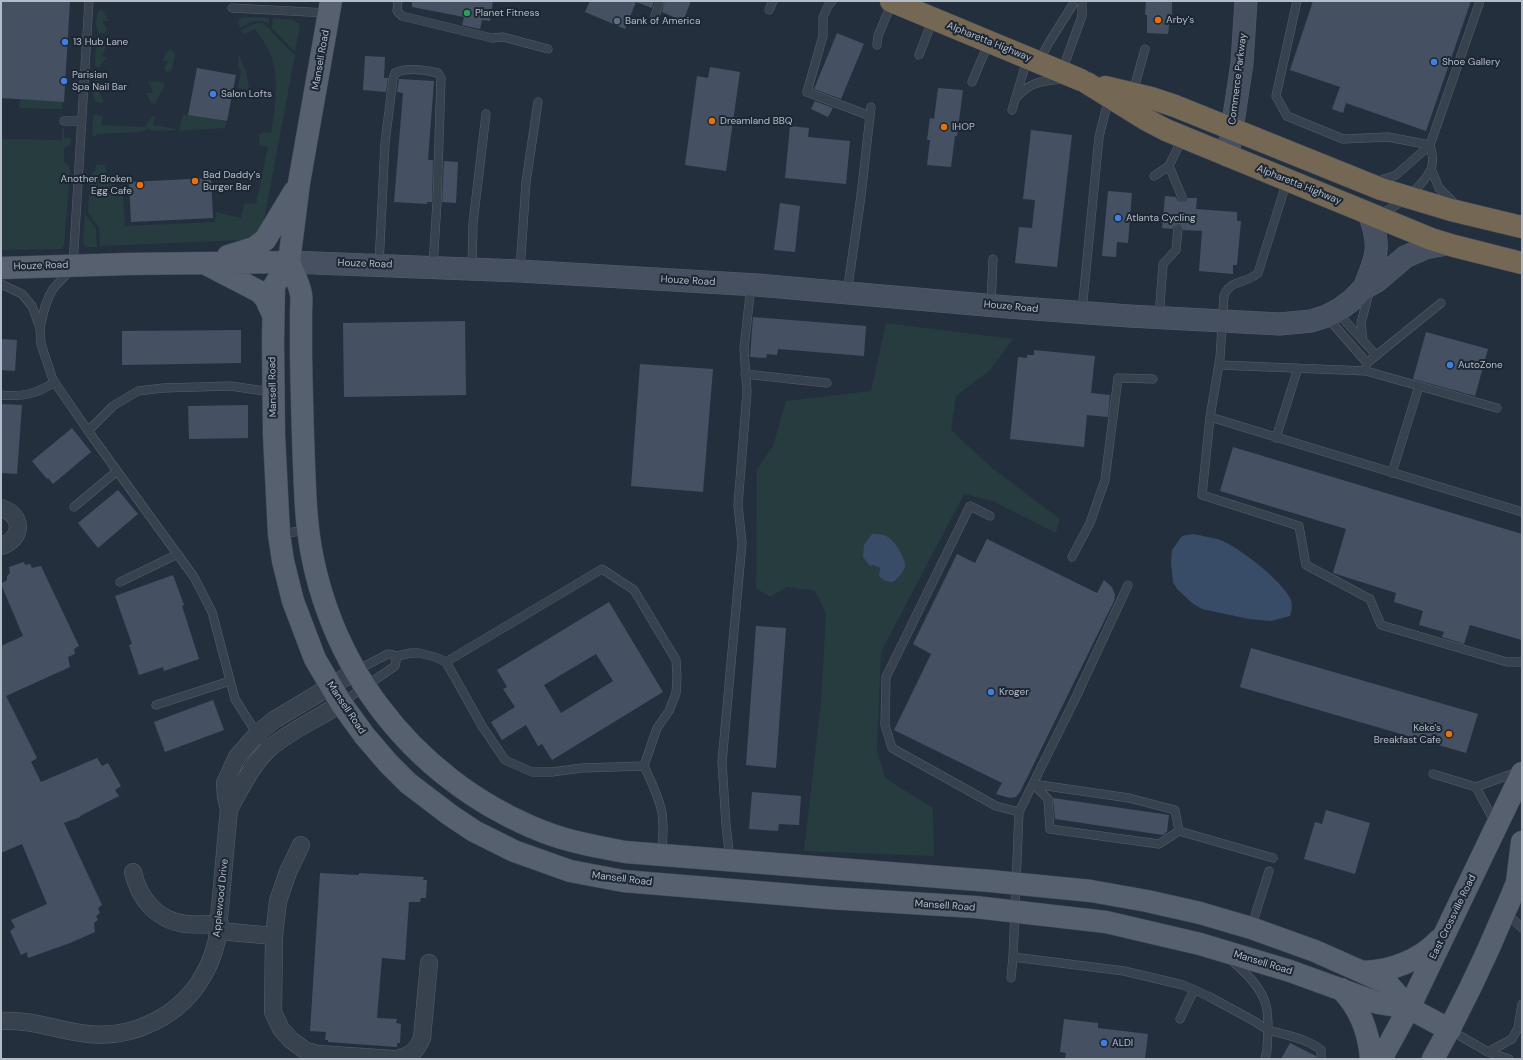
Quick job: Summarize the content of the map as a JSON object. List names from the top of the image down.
{
  "streets": {
    "highway": ["Alpharetta Highway"],
    "main road": ["Mansell Road", "Houze Road", "East Crossville Road"],
    "street": ["Commerce Parkway", "Applewood Drive"]
  },
  "crossings": [
    ["Alpharetta Highway", "Commerce Parkway"],
    ["Alpharetta Highway", "Houze Road"],
    ["Mansell Road", "Houze Road"],
    ["Mansell Road", "Applewood Drive"],
    ["Mansell Road", "East Crossville Road"]
  ],
  "places": [
    "Planet Fitness",
    "Arby's",
    "Bank of America",
    "13 Hub Lane",
    "Shoe Gallery",
    "Parisian Spa Nail Bar",
    "Salon Lofts",
    "Dreamland BBQ",
    "IHOP",
    "Bad Daddy's Burger Bar",
    "Another Broken Egg Cafe",
    "Atlanta Cycling",
    "AutoZone",
    "Kroger",
    "Keke's Breakfast Cafe",
    "ALDI"
  ]
}
